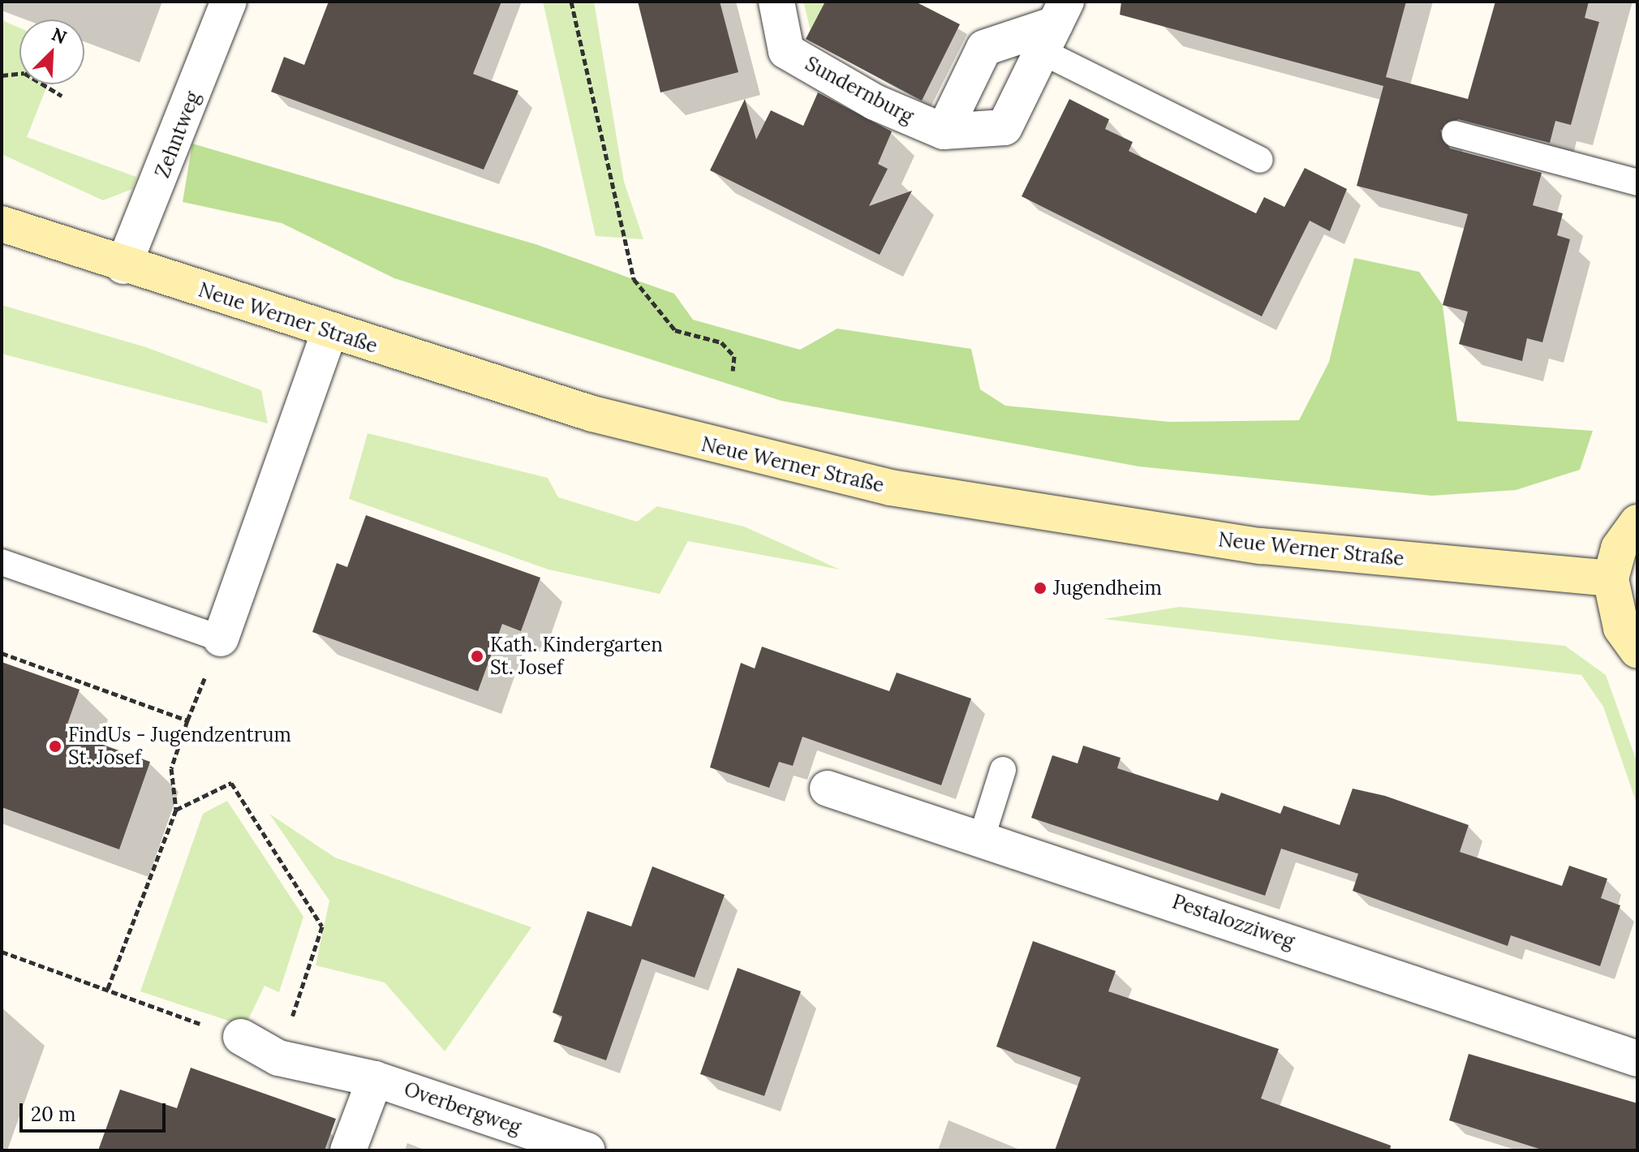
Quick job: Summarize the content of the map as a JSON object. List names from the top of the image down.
{
  "streets": {
    "main road": ["Neue Werner Straße"],
    "street": [
      "Sundernburg",
      "Zehntweg",
      "Pestalozziweg",
      "Overbergweg"
    ]
  },
  "crossings": [
    ["Zehntweg", "Neue Werner Straße"]
  ],
  "places": ["Jugendheim", "Kath. Kindergarten St. Josef", "FindUs - Jugendzentrum St. Josef"],
  "scale_bar": "20 m",
  "north": "top right"
}
